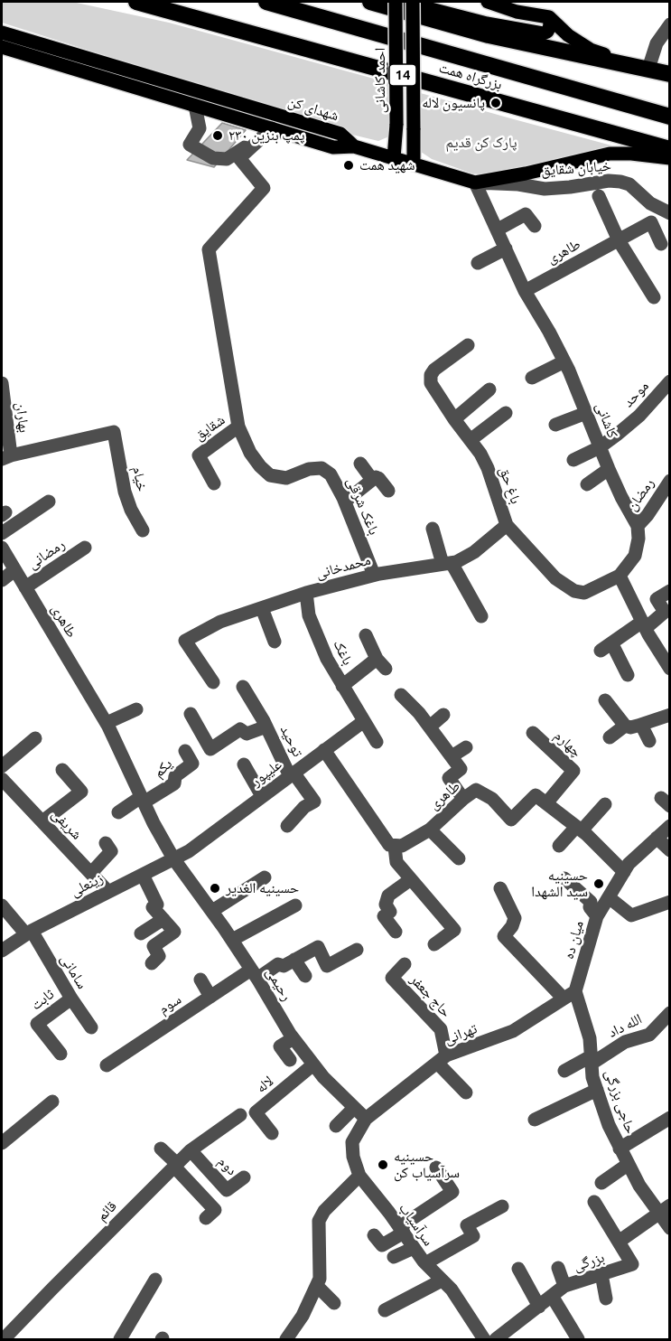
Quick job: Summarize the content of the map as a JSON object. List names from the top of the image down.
{
  "streets": {
    "highway": ["14", "بزرگراه همت"],
    "main road": ["احمد کاشانی", "شهدای کن"],
    "street": [
      "خیابان شقایق",
      "طاهری",
      "موحد",
      "بهاران",
      "کاشانی",
      "شقایق",
      "خیام",
      "باغ حق",
      "رمضان",
      "باغک شرقی",
      "رمضانی",
      "محمدخانی",
      "باغک",
      "توحید",
      "چهارم",
      "یکم",
      "علیپور",
      "شریفی",
      "زینعلی",
      "میان ده",
      "سامانی",
      "رحیمی",
      "حاج جعفر",
      "ثابت",
      "سوم",
      "الله داد",
      "تهرانی",
      "لاله",
      "حاجی بزرگی",
      "دوم",
      "قائم",
      "سرآسیاب",
      "بزرگی"
    ]
  },
  "crossings": [
    ["خیابان شقایق", "کاشانی"],
    ["طاهری", "کاشانی"],
    ["طاهری", "رمضانی"],
    ["طاهری", "چهارم"],
    ["طاهری", "یکم"],
    ["طاهری", "زینعلی"],
    ["طاهری", "رحیمی"],
    ["موحد", "کاشانی"],
    ["بهاران", "خیام"],
    ["کاشانی", "رمضان"],
    ["شقایق", "باغک شرقی"],
    ["باغ حق", "محمدخانی"],
    ["باغک شرقی", "محمدخانی"],
    ["محمدخانی", "باغک"],
    ["باغک", "علیپور"],
    ["توحید", "علیپور"],
    ["علیپور", "زینعلی"],
    ["شریفی", "زینعلی"],
    ["زینعلی", "سامانی"],
    ["زینعلی", "رحیمی"],
    ["میان ده", "تهرانی"],
    ["میان ده", "حاجی بزرگی"],
    ["سامانی", "ثابت"],
    ["رحیمی", "سوم"],
    ["رحیمی", "تهرانی"],
    ["رحیمی", "لاله"],
    ["رحیمی", "سرآسیاب"],
    ["حاج جعفر", "تهرانی"],
    ["الله داد", "حاجی بزرگی"],
    ["تهرانی", "حاجی بزرگی"],
    ["تهرانی", "سرآسیاب"],
    ["حاجی بزرگی", "بزرگی"],
    ["دوم", "قائم"]
  ],
  "parks": ["پارک کن قدیم"],
  "places": [
    "پانسیون لاله",
    "پمپ بنزین ۲۳۰",
    "شهید همت",
    "حسینیه سید الشهدا",
    "حسینیه الغدیر",
    "حسینیه سرآسیاب کن"
  ]
}
